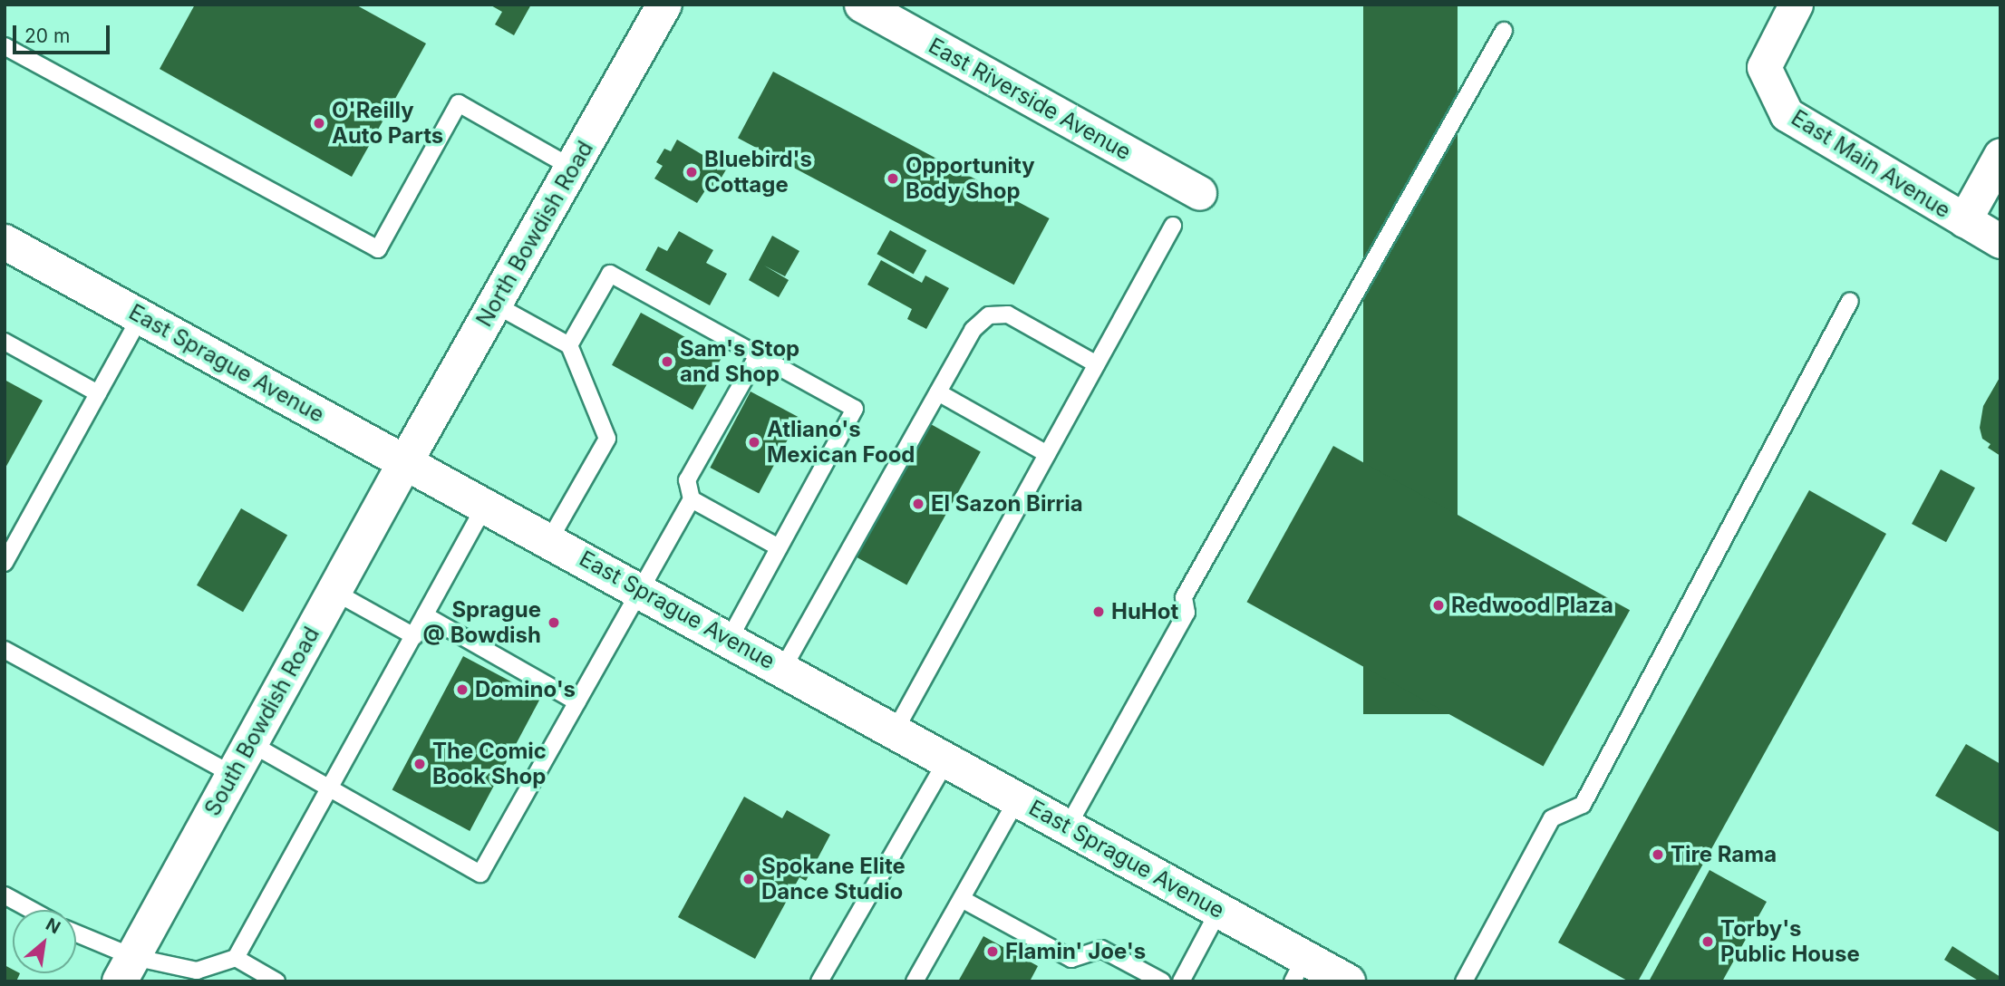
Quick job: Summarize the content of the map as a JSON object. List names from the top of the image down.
{
  "streets": {
    "main road": ["North Bowdish Road", "East Sprague Avenue", "South Bowdish Road"],
    "street": ["East Riverside Avenue", "East Main Avenue"]
  },
  "crossings": [
    ["North Bowdish Road", "East Sprague Avenue"],
    ["North Bowdish Road", "South Bowdish Road"],
    ["East Sprague Avenue", "South Bowdish Road"]
  ],
  "places": [
    "O'Reilly Auto Parts",
    "Bluebird's Cottage",
    "Opportunity Body Shop",
    "Sam's Stop and Shop",
    "Atliano's Mexican Food",
    "El Sazon Birria",
    "Redwood Plaza",
    "HuHot",
    "Sprague @ Bowdish",
    "Domino's",
    "The Comic Book Shop",
    "Tire Rama",
    "Spokane Elite Dance Studio",
    "Torby's Public House",
    "Flamin' Joe's"
  ],
  "scale_bar": "20 m",
  "north": "top right"
}
